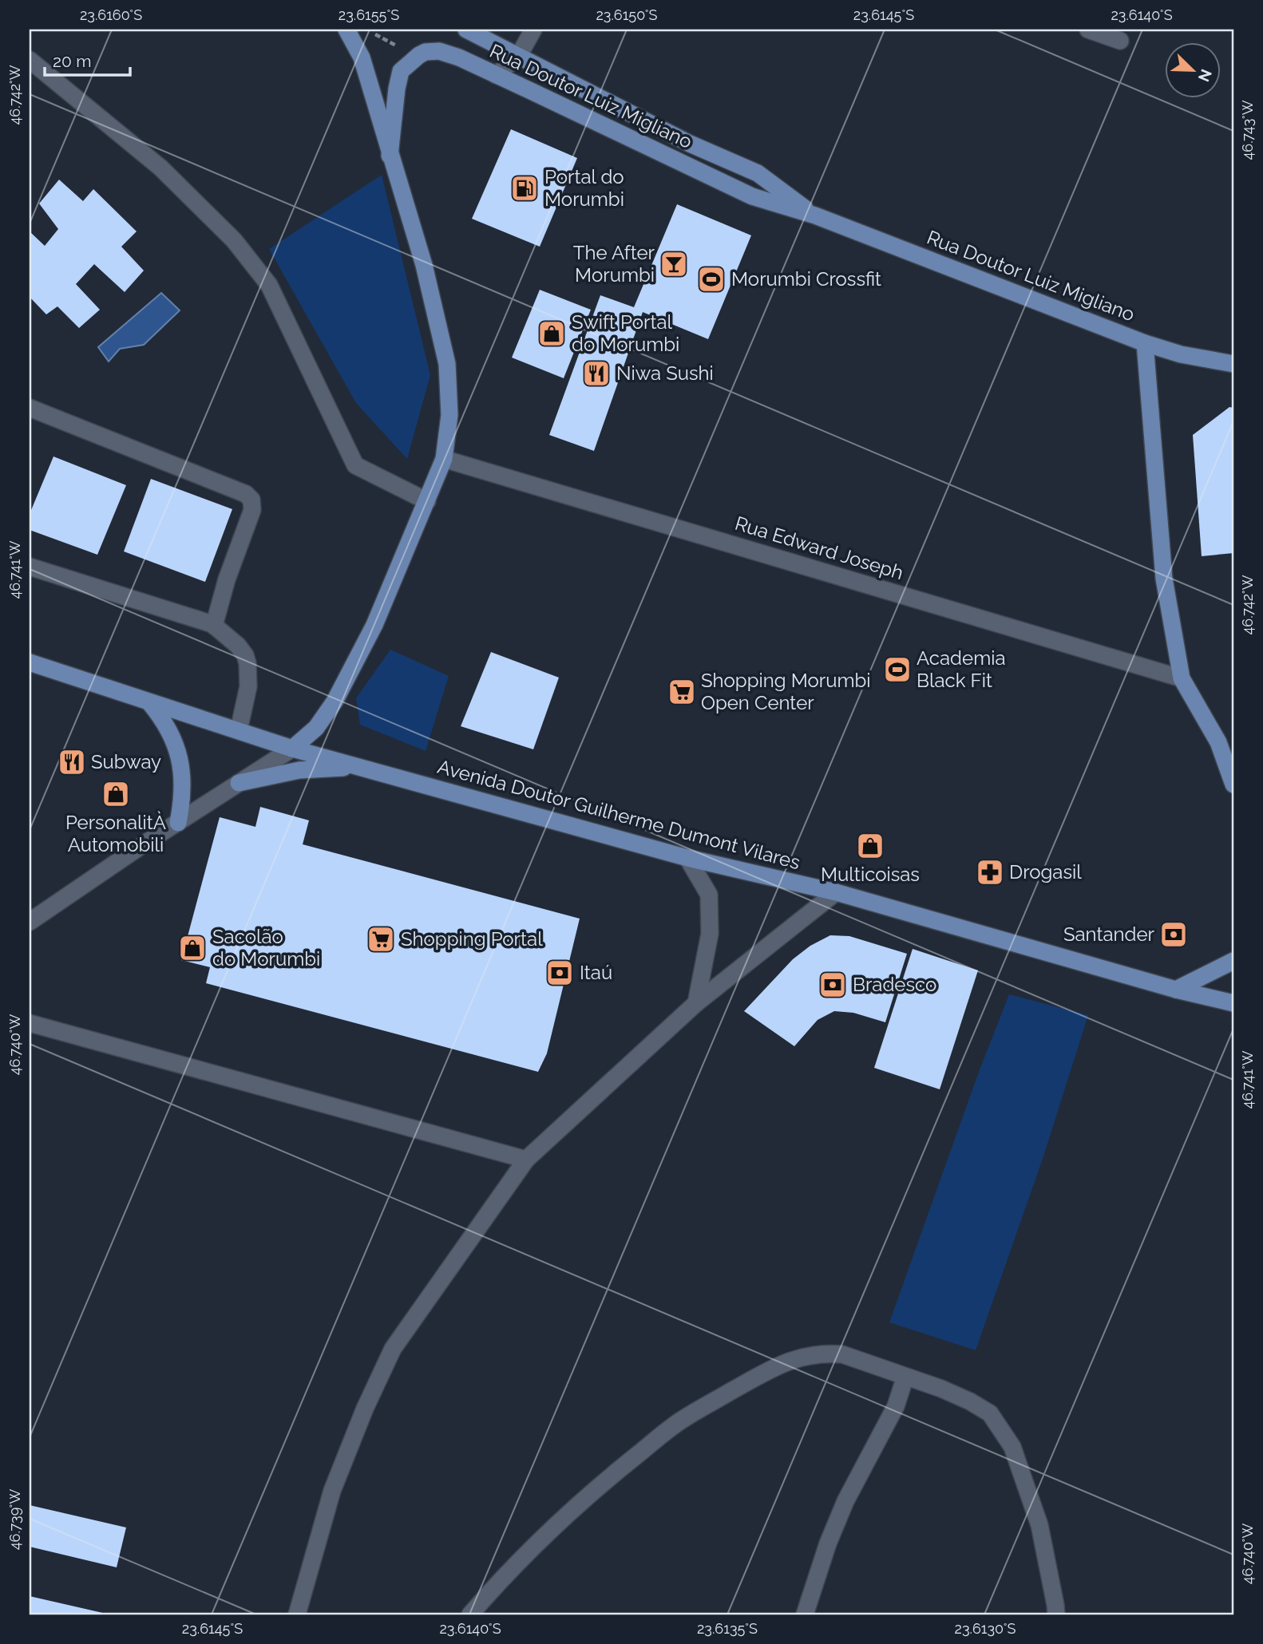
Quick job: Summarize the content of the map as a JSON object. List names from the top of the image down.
{
  "streets": {
    "main road": ["Rua Doutor Luiz Migliano", "Avenida Doutor Guilherme Dumont Vilares"],
    "street": ["Rua Edward Joseph"]
  },
  "places": {
    "fuel station": ["Portal do Morumbi"],
    "bar": ["The After Morumbi"],
    "sports": ["Morumbi Crossfit", "Academia Black Fit"],
    "shop": [
      "Swift Portal do Morumbi",
      "PersonalitÀ Automobili",
      "Multicoisas",
      "Sacolão do Morumbi"
    ],
    "restaurant": ["Niwa Sushi", "Subway"],
    "supermarket": ["Shopping Morumbi Open Center", "Shopping Portal"],
    "pharmacy": ["Drogasil"],
    "bank": ["Santander", "Itaú", "Bradesco"]
  },
  "scale_bar": "20 m",
  "north": "bottom right",
  "coordinates": [
    "23.6160°S",
    "23.6155°S",
    "23.6150°S",
    "23.6145°S",
    "23.6140°S",
    "46.742°W",
    "46.743°W",
    "46.741°W",
    "46.740°W",
    "46.739°W",
    "23.6135°S",
    "23.6130°S"
  ]
}
